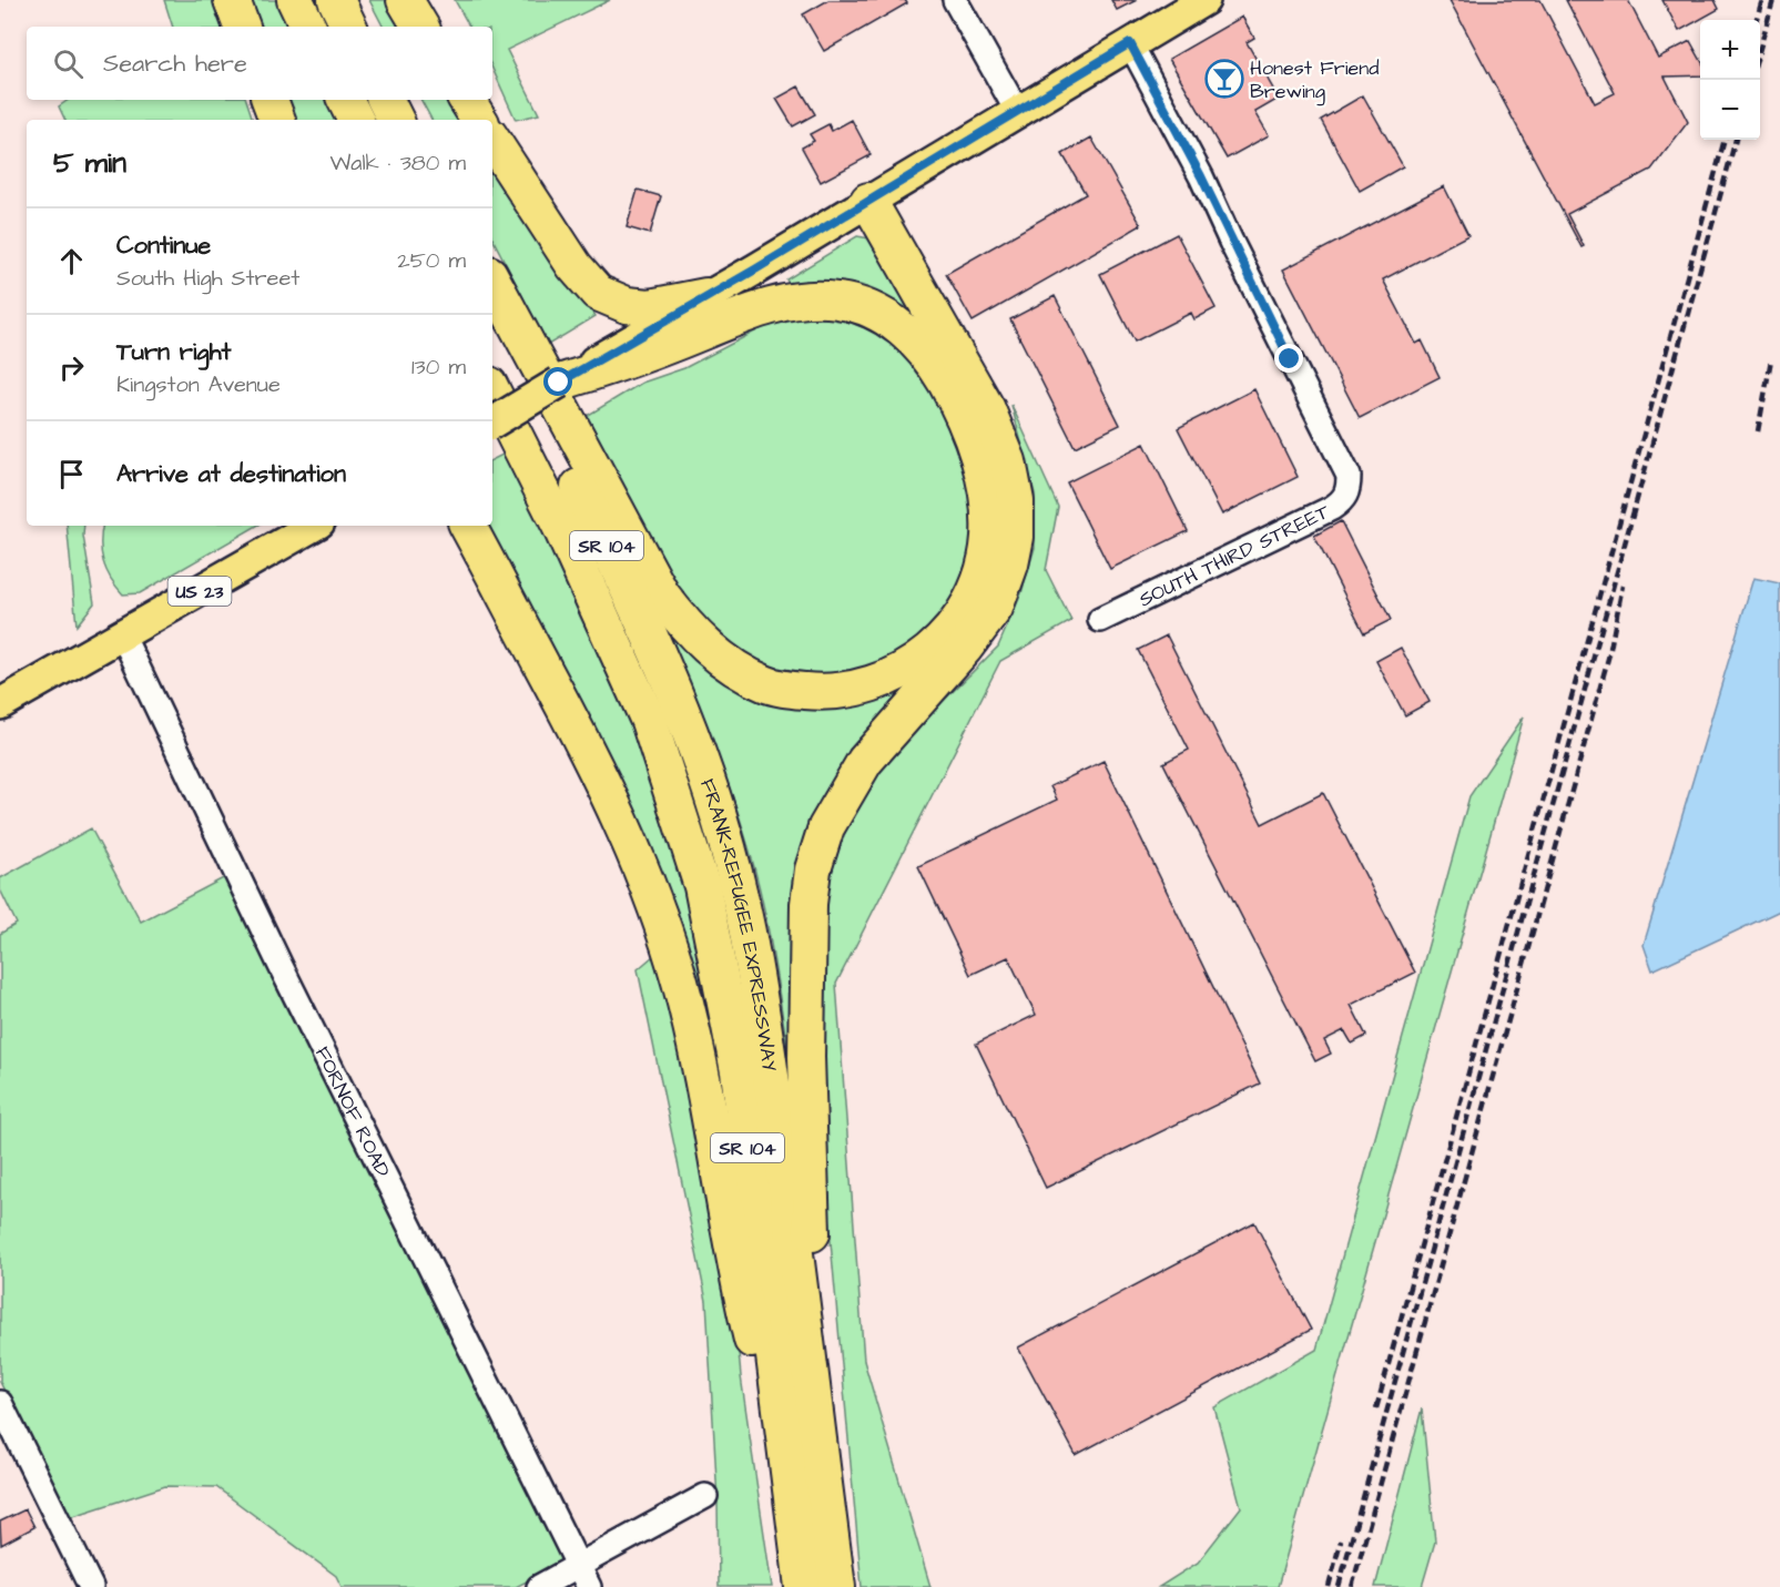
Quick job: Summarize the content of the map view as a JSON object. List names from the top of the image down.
{
  "streets": {
    "highway": ["SR 104", "FRANK-REFUGEE EXPRESSWAY"],
    "main road": ["US 23"],
    "street": ["SOUTH THIRD STREET", "FORNOF ROAD"]
  },
  "crossings": [
    ["US 23", "FORNOF ROAD"]
  ],
  "places": {
    "bar": ["Honest Friend Brewing"]
  },
  "page": {
    "map_buttons": ["+", "−"],
    "search": "Search here",
    "heading": ["5 min", "Walk · 380 m"],
    "list": [
      ["Continue", "South High Street", "250 m"],
      ["Turn right", "Kingston Avenue", "130 m"],
      "Arrive at destination"
    ]
  }
}
